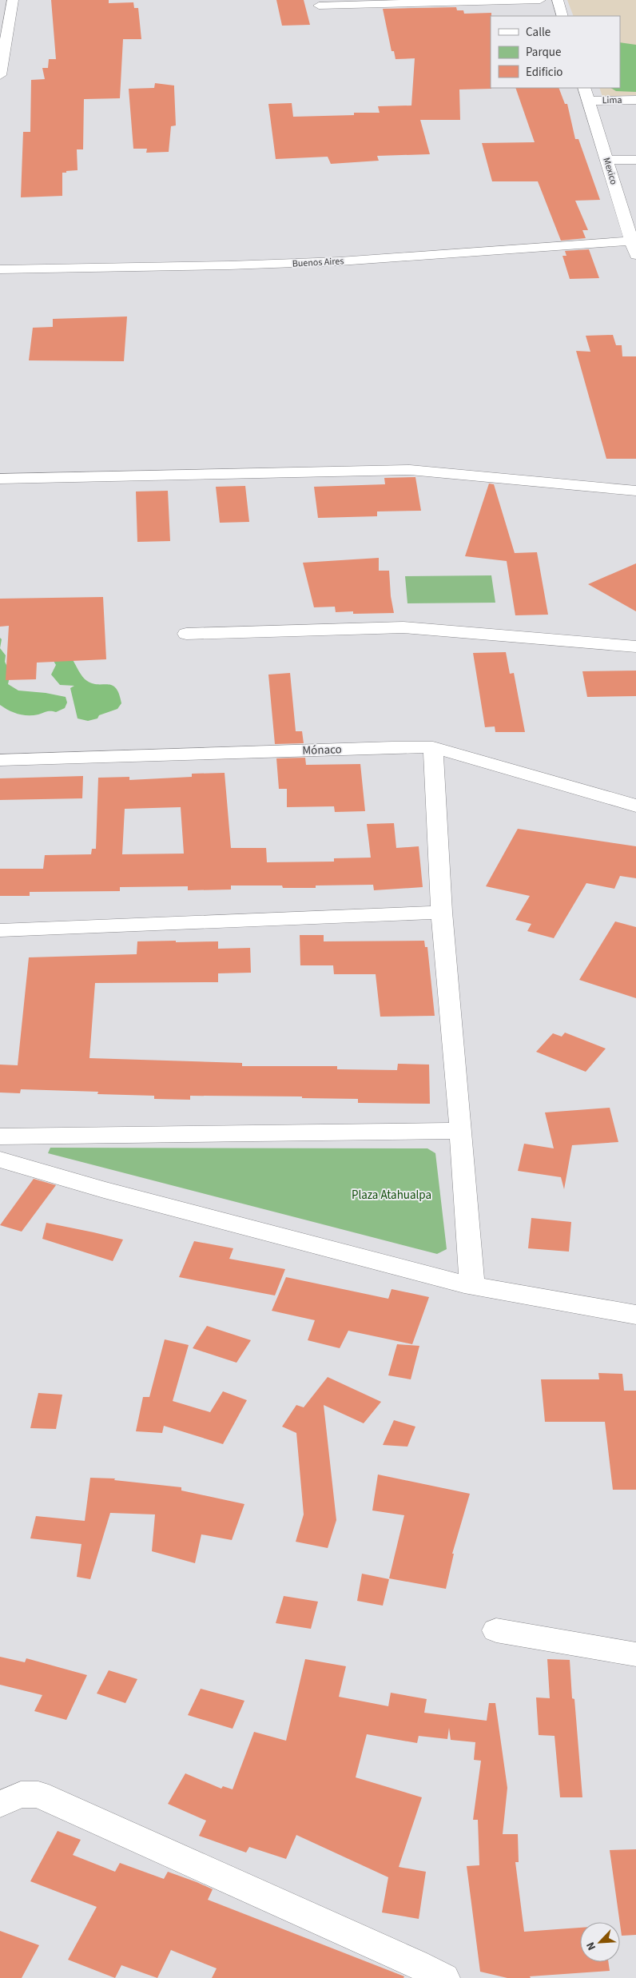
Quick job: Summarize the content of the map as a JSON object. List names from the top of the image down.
{
  "streets": {
    "street": [
      "Lima",
      "Mexico",
      "Buenos Aires",
      "Mónaco"
    ]
  },
  "crossings": [
    ["Lima", "Mexico"],
    ["Mexico", "Buenos Aires"]
  ],
  "parks": ["Plaza Atahualpa"],
  "legend": ["Calle", "Parque", "Edificio"],
  "north": "bottom left"
}
